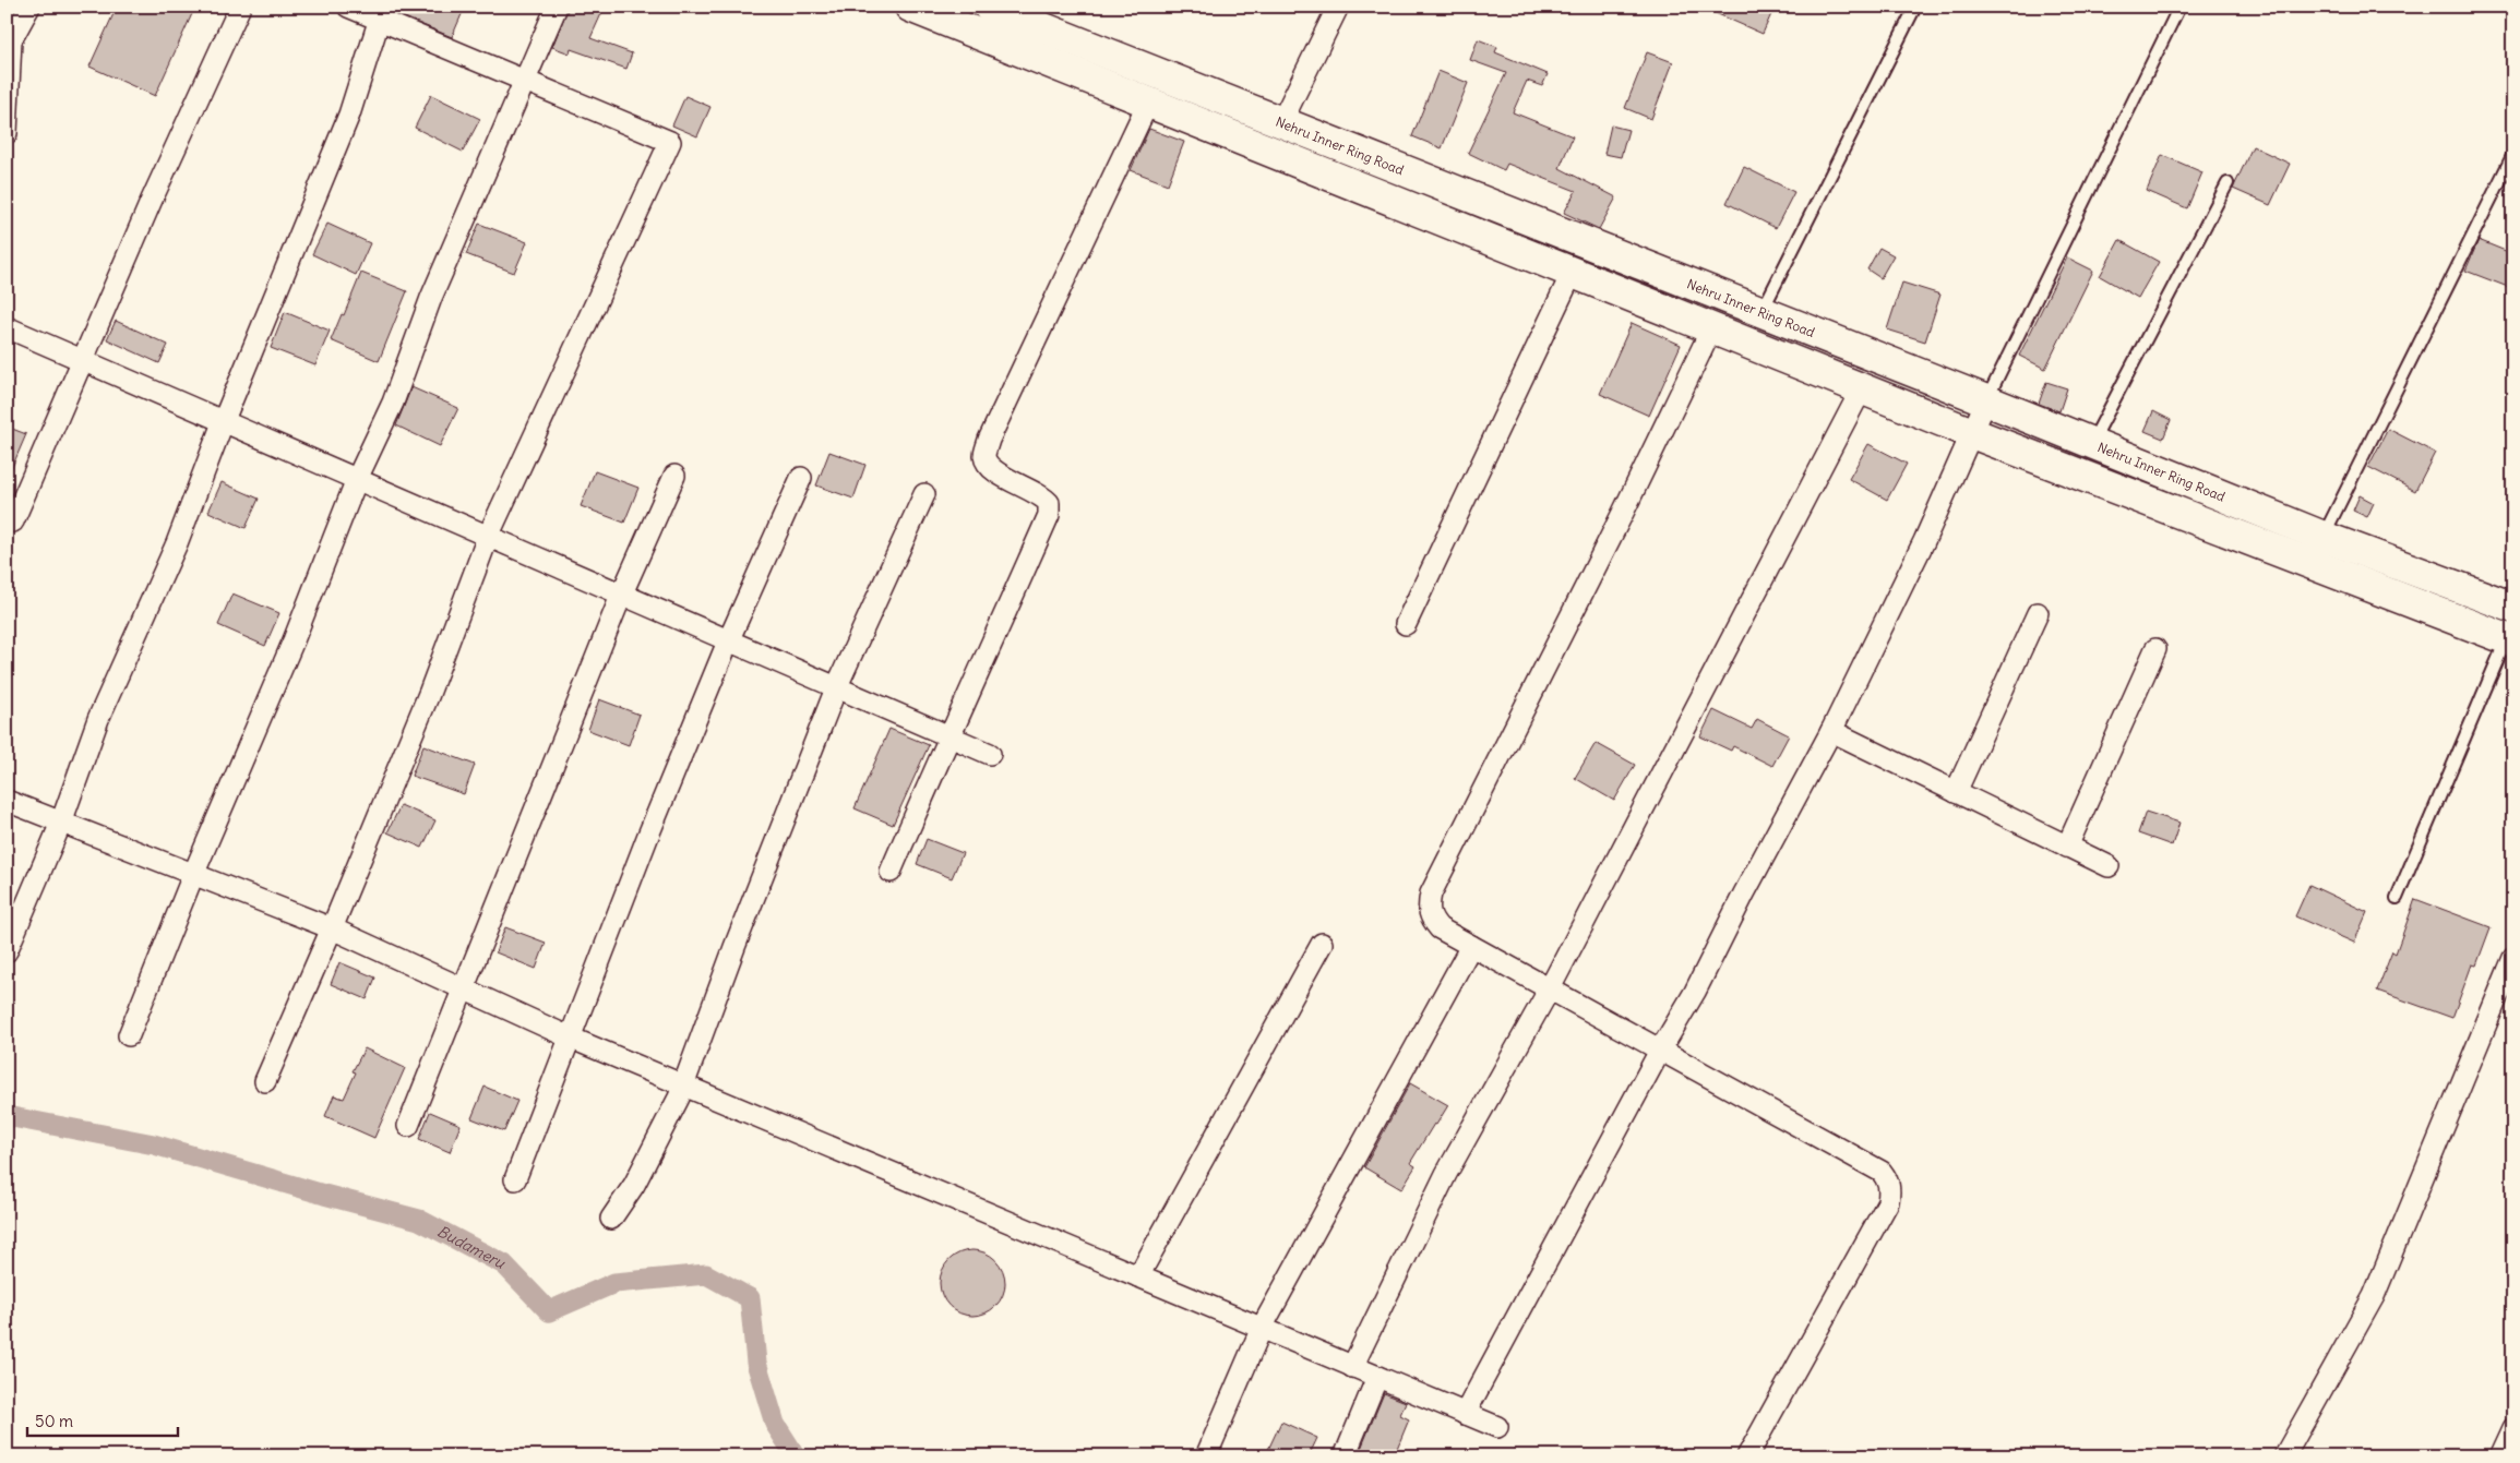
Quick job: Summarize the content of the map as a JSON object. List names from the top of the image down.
{
  "streets": {
    "main road": ["Nehru Inner Ring Road"]
  },
  "water": ["Budameru"],
  "scale_bar": "50 m"
}
